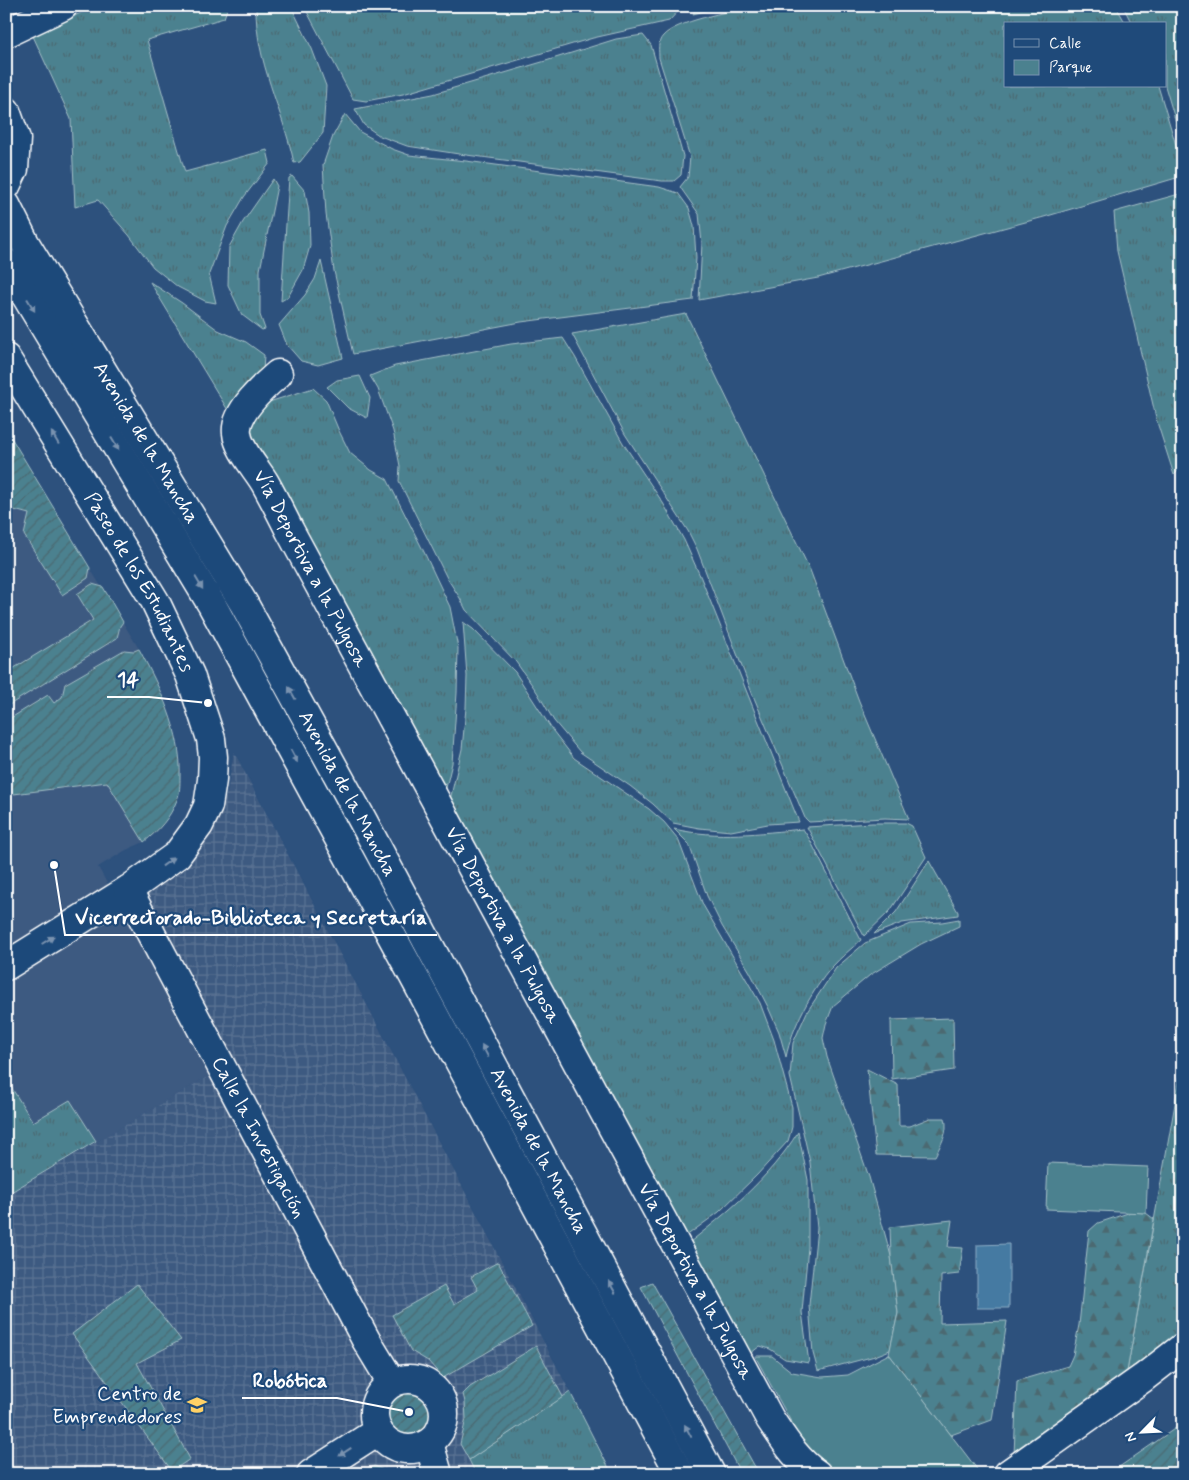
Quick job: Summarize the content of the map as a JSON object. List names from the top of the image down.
{
  "streets": {
    "street": [
      "Avenida de la Mancha",
      "Vía Deportiva a la Pulgosa",
      "Paseo de los Estudiantes",
      "Calle la Investigación"
    ]
  },
  "crossings": [
    ["Paseo de los Estudiantes", "Calle la Investigación"]
  ],
  "places": {
    "other": ["14", "Vicerrectorado-Biblioteca y Secretaría", "Robótica"],
    "school or university": ["Centro de Emprendedores"]
  },
  "legend": ["Calle", "Parque"],
  "north": "bottom left"
}
